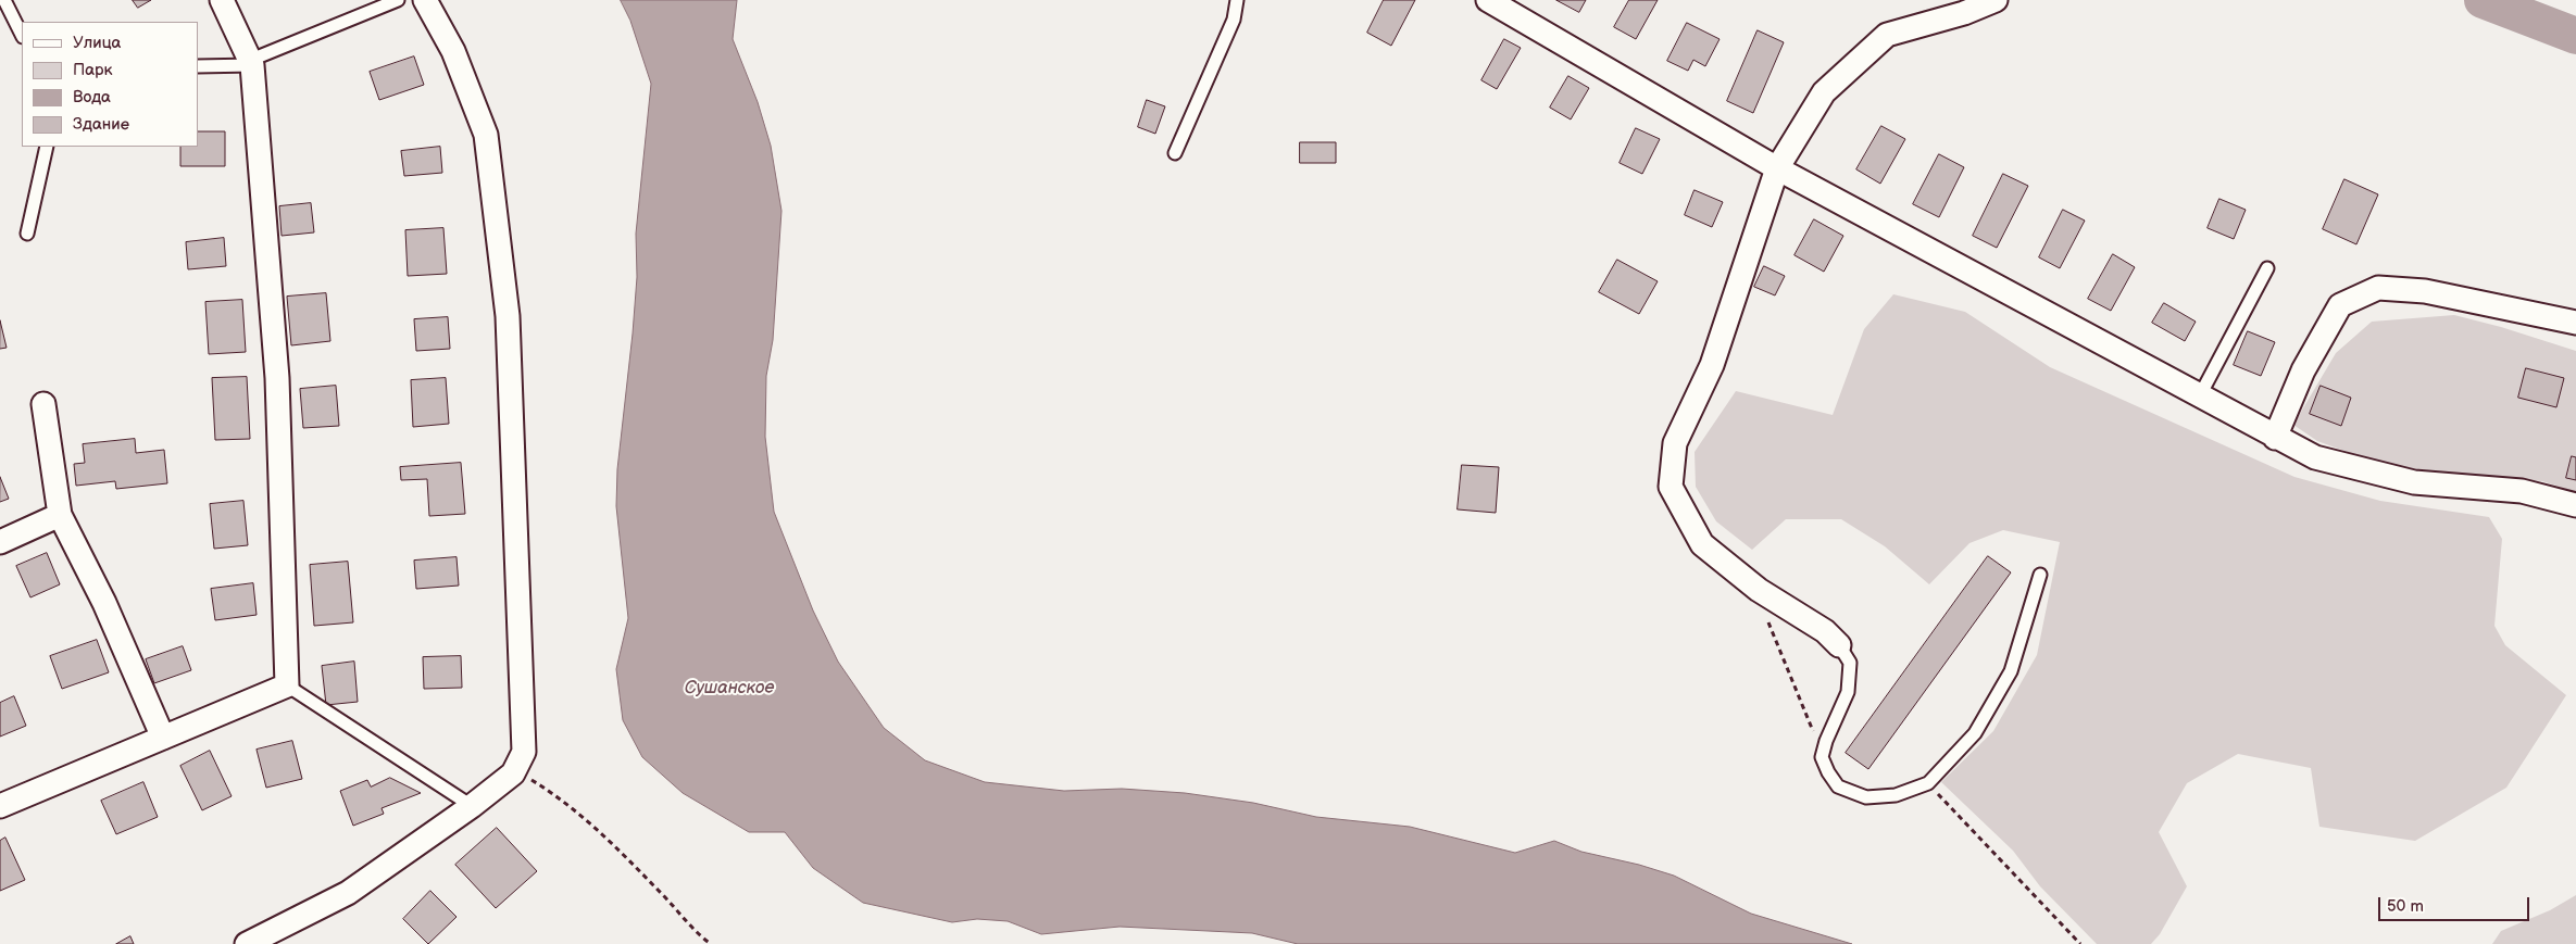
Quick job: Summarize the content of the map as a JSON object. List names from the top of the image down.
{
  "water": ["Сушанское"],
  "legend": [
    "Улица",
    "Парк",
    "Вода",
    "Здание"
  ],
  "scale_bar": "50 m"
}
